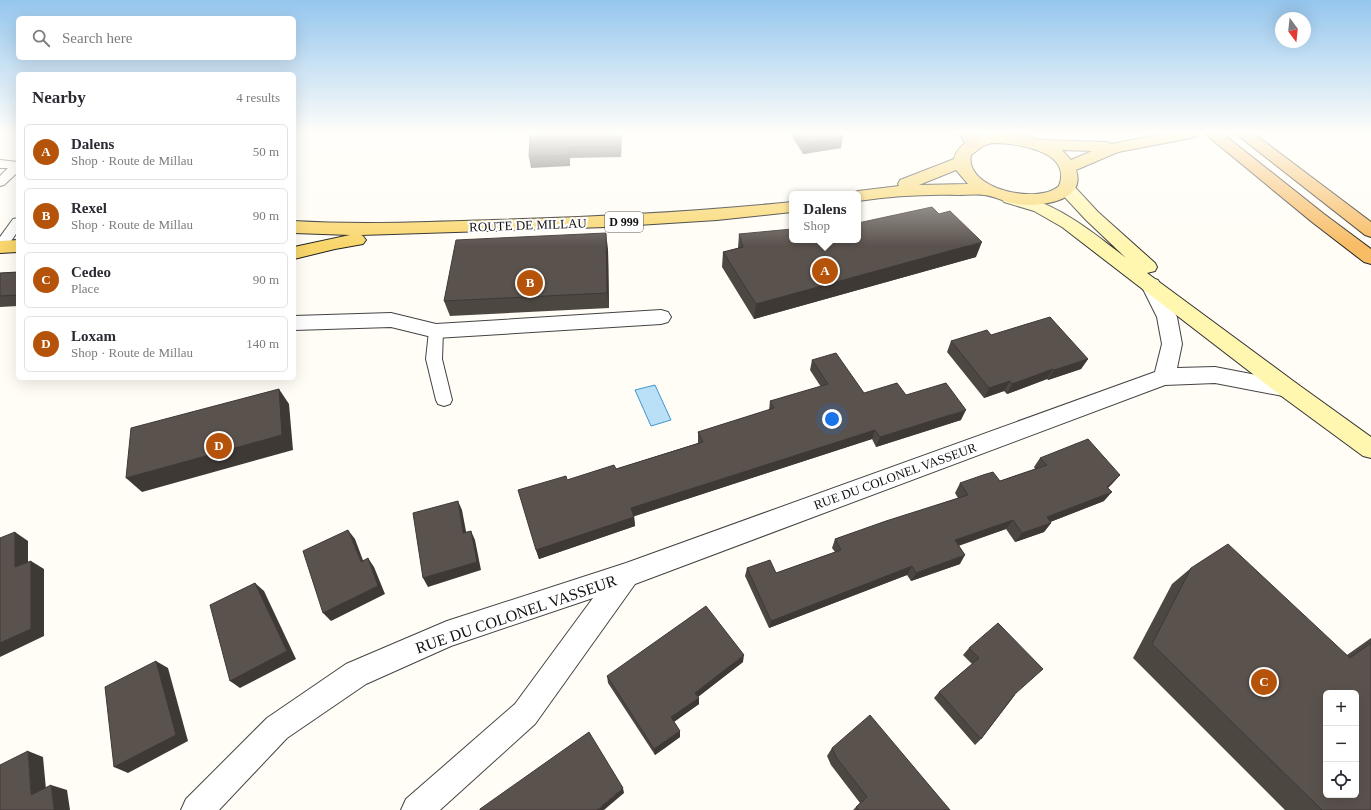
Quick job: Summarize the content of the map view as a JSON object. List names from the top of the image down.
{
  "streets": {
    "main road": ["D 999", "ROUTE DE MILLAU"],
    "street": ["RUE DU COLONEL VASSEUR"]
  },
  "north": "bottom",
  "page": {
    "search": "Search here",
    "heading": ["Nearby", "4 results"],
    "list": [
      {
        "mark": "A",
        "name": "Dalens",
        "note": "Shop · Route de Millau",
        "value": "50 m"
      },
      {
        "mark": "B",
        "name": "Rexel",
        "note": "Shop · Route de Millau",
        "value": "90 m"
      },
      {
        "mark": "C",
        "name": "Cedeo",
        "note": "Place",
        "value": "90 m"
      },
      {
        "mark": "D",
        "name": "Loxam",
        "note": "Shop · Route de Millau",
        "value": "140 m"
      }
    ],
    "popup": ["Dalens", "Shop"],
    "pins": [
      "A",
      "B",
      "D",
      "C"
    ],
    "map_buttons": ["+", "−"]
  }
}
